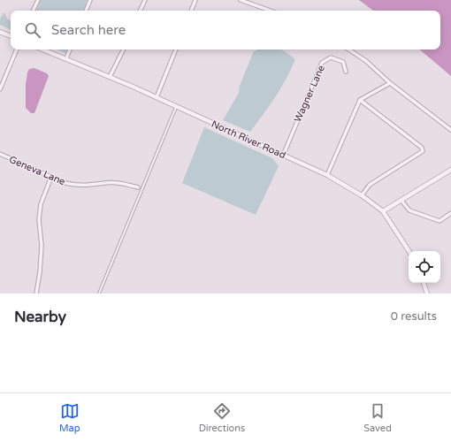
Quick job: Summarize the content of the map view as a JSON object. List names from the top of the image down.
{
  "streets": {
    "street": ["Wagner Lane", "North River Road", "Geneva Lane"]
  },
  "crossings": [
    ["Wagner Lane", "North River Road"]
  ],
  "page": {
    "search": "Search here",
    "heading": ["Nearby", "0 results"],
    "nav": ["Map", "Directions", "Saved"]
  }
}
